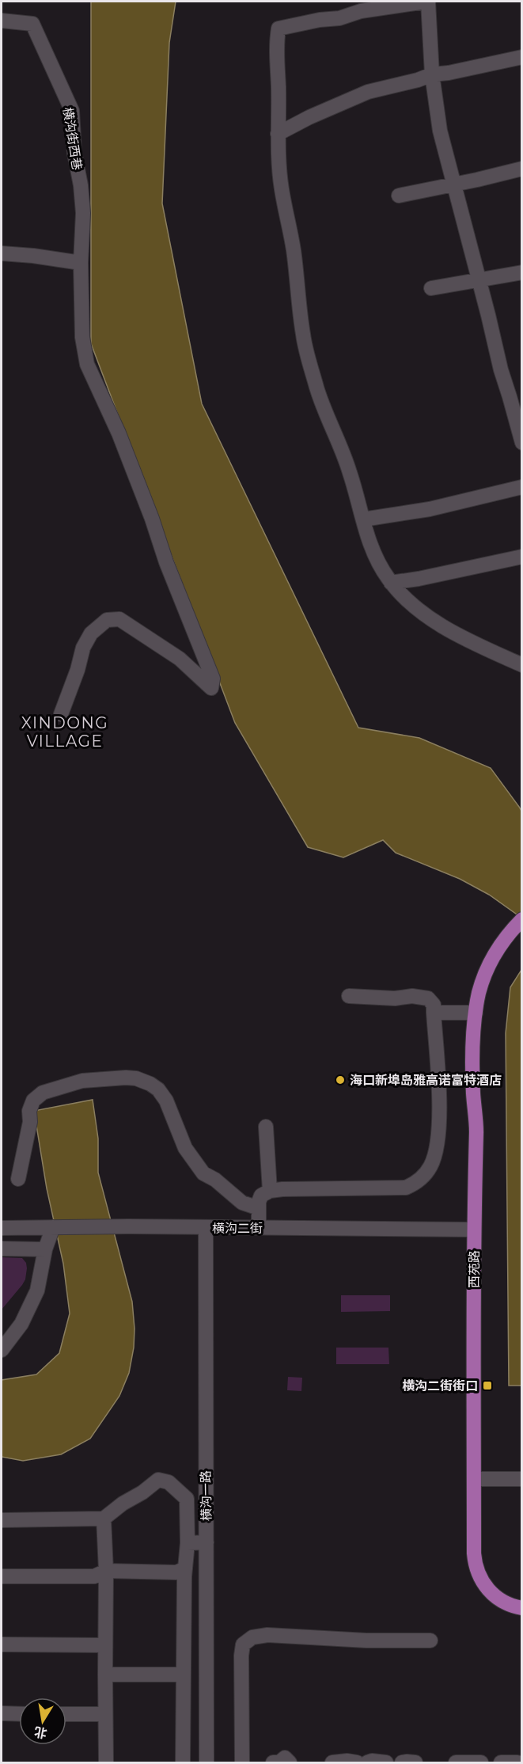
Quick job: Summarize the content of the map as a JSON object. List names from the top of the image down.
{
  "streets": {
    "main road": ["西苑路"],
    "street": ["横沟街西巷", "横沟二街", "横沟一路"]
  },
  "crossings": [
    ["横沟二街", "西苑路"],
    ["横沟二街", "横沟一路"]
  ],
  "districts": ["XINDONG VILLAGE"],
  "places": {
    "other": ["海口新埠岛雅高诺富特酒店"],
    "transit": ["横沟二街街口"]
  },
  "north": "bottom"
}
